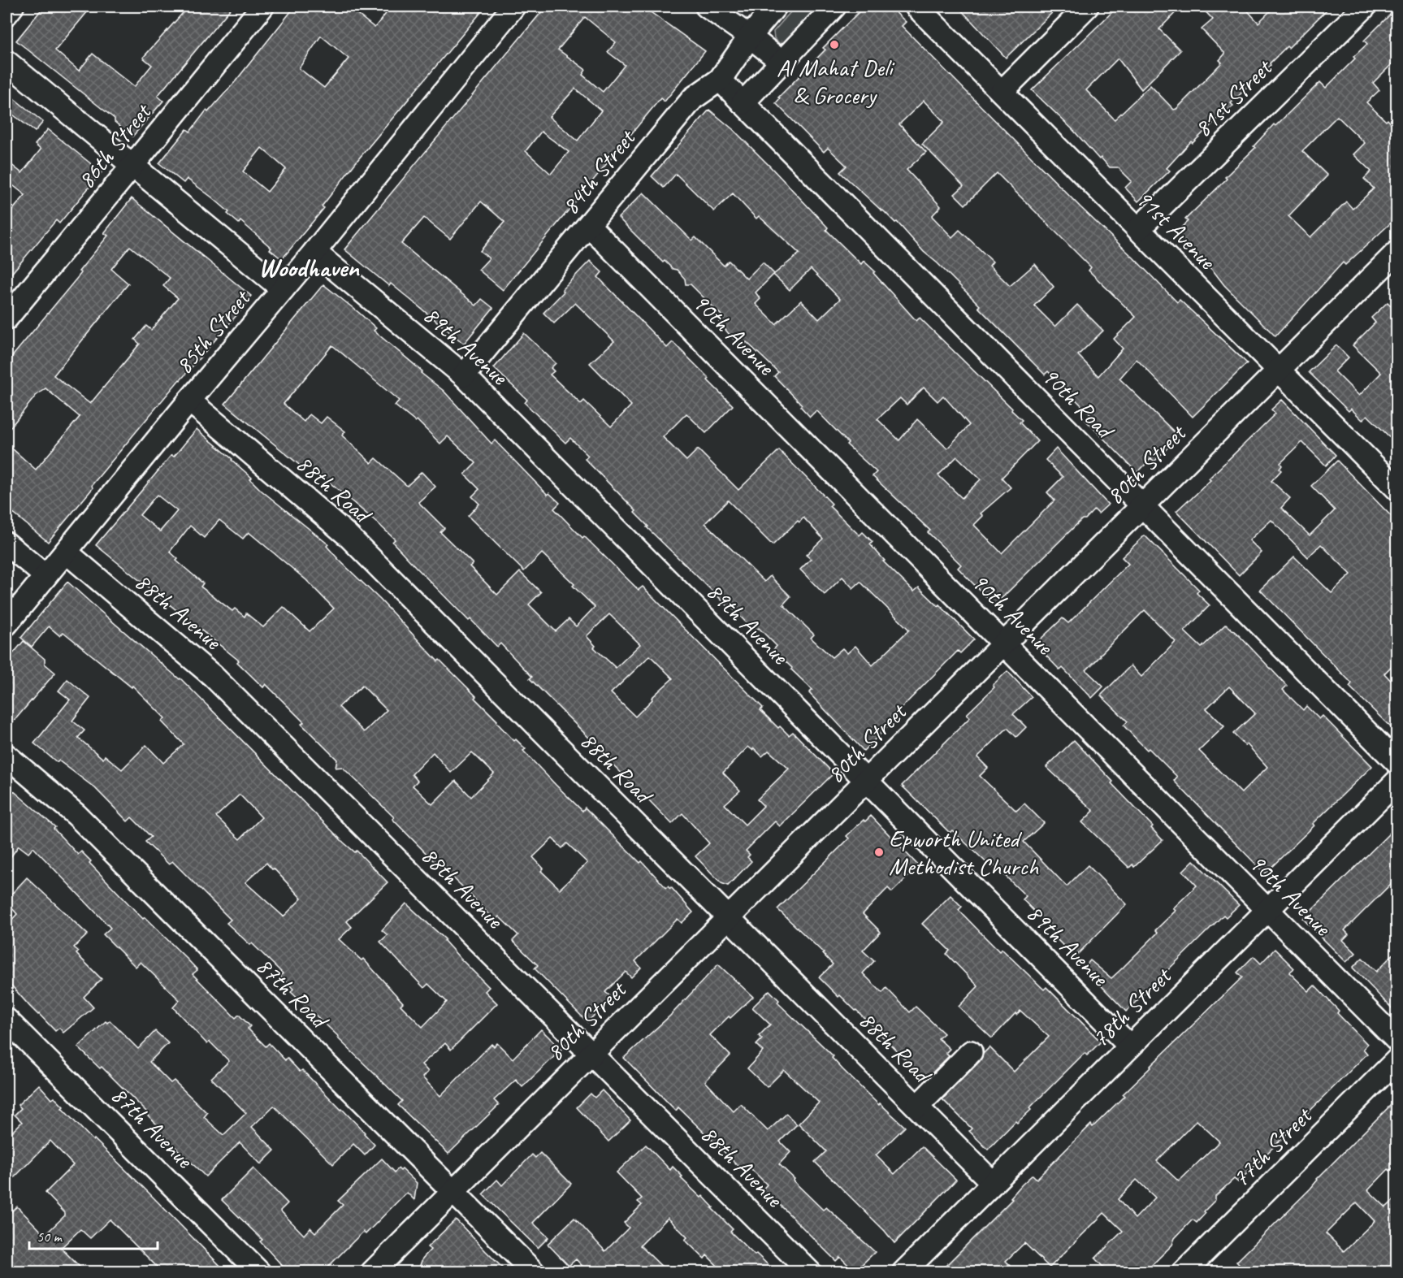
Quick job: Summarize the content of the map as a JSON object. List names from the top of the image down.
{
  "streets": {
    "street": [
      "81st Street",
      "86th Street",
      "84th Street",
      "91st Avenue",
      "85th Street",
      "90th Avenue",
      "89th Avenue",
      "90th Road",
      "80th Street",
      "88th Road",
      "88th Avenue",
      "87th Road",
      "78th Street",
      "87th Avenue",
      "77th Street"
    ]
  },
  "crossings": [
    ["81st Street", "91st Avenue"],
    ["84th Street", "90th Avenue"],
    ["84th Street", "89th Avenue"],
    ["84th Street", "90th Road"],
    ["91st Avenue", "80th Street"],
    ["85th Street", "89th Avenue"],
    ["85th Street", "88th Road"],
    ["85th Street", "88th Avenue"],
    ["90th Avenue", "80th Street"],
    ["90th Avenue", "78th Street"],
    ["89th Avenue", "80th Street"],
    ["89th Avenue", "78th Street"],
    ["90th Road", "80th Street"],
    ["80th Street", "88th Road"],
    ["80th Street", "88th Avenue"],
    ["80th Street", "87th Road"],
    ["88th Road", "78th Street"]
  ],
  "districts": ["Woodhaven"],
  "places": ["Al Mahat Deli & Grocery", "Epworth United Methodist Church"],
  "scale_bar": "50 m"
}
